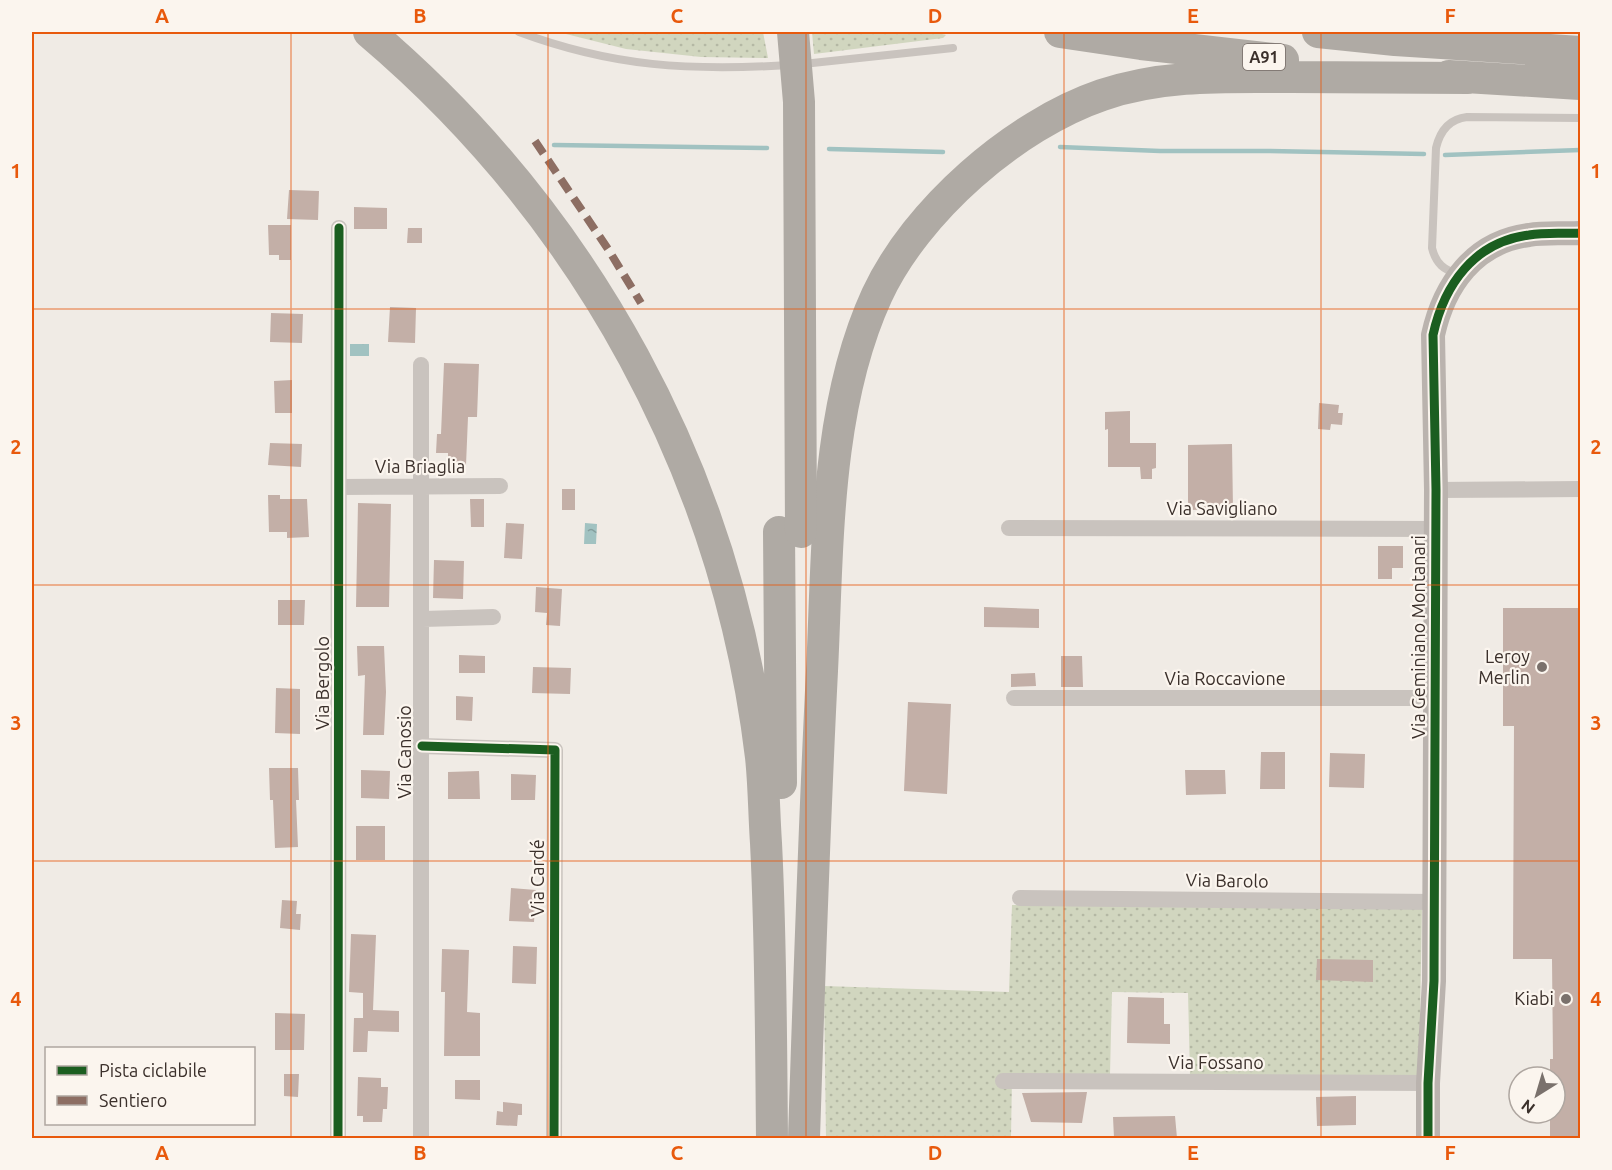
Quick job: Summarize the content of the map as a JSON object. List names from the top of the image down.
{
  "streets": {
    "highway": ["A91"],
    "street": [
      "Via Briaglia",
      "Via Savigliano",
      "Via Geminiano Montanari",
      "Via Roccavione",
      "Via Bergolo",
      "Via Canosio",
      "Via Cardé",
      "Via Barolo",
      "Via Fossano"
    ]
  },
  "crossings": [
    ["Via Briaglia", "Via Bergolo"],
    ["Via Briaglia", "Via Canosio"],
    ["Via Savigliano", "Via Geminiano Montanari"],
    ["Via Geminiano Montanari", "Via Roccavione"],
    ["Via Geminiano Montanari", "Via Barolo"],
    ["Via Geminiano Montanari", "Via Fossano"],
    ["Via Canosio", "Via Cardé"]
  ],
  "places": ["Leroy Merlin", "Kiabi"],
  "legend": ["Pista ciclabile", "Sentiero"],
  "north": "bottom left",
  "grid": {
    "columns": [
      "A",
      "B",
      "C",
      "D",
      "E",
      "F"
    ],
    "rows": [
      "1",
      "2",
      "3",
      "4"
    ]
  }
}
